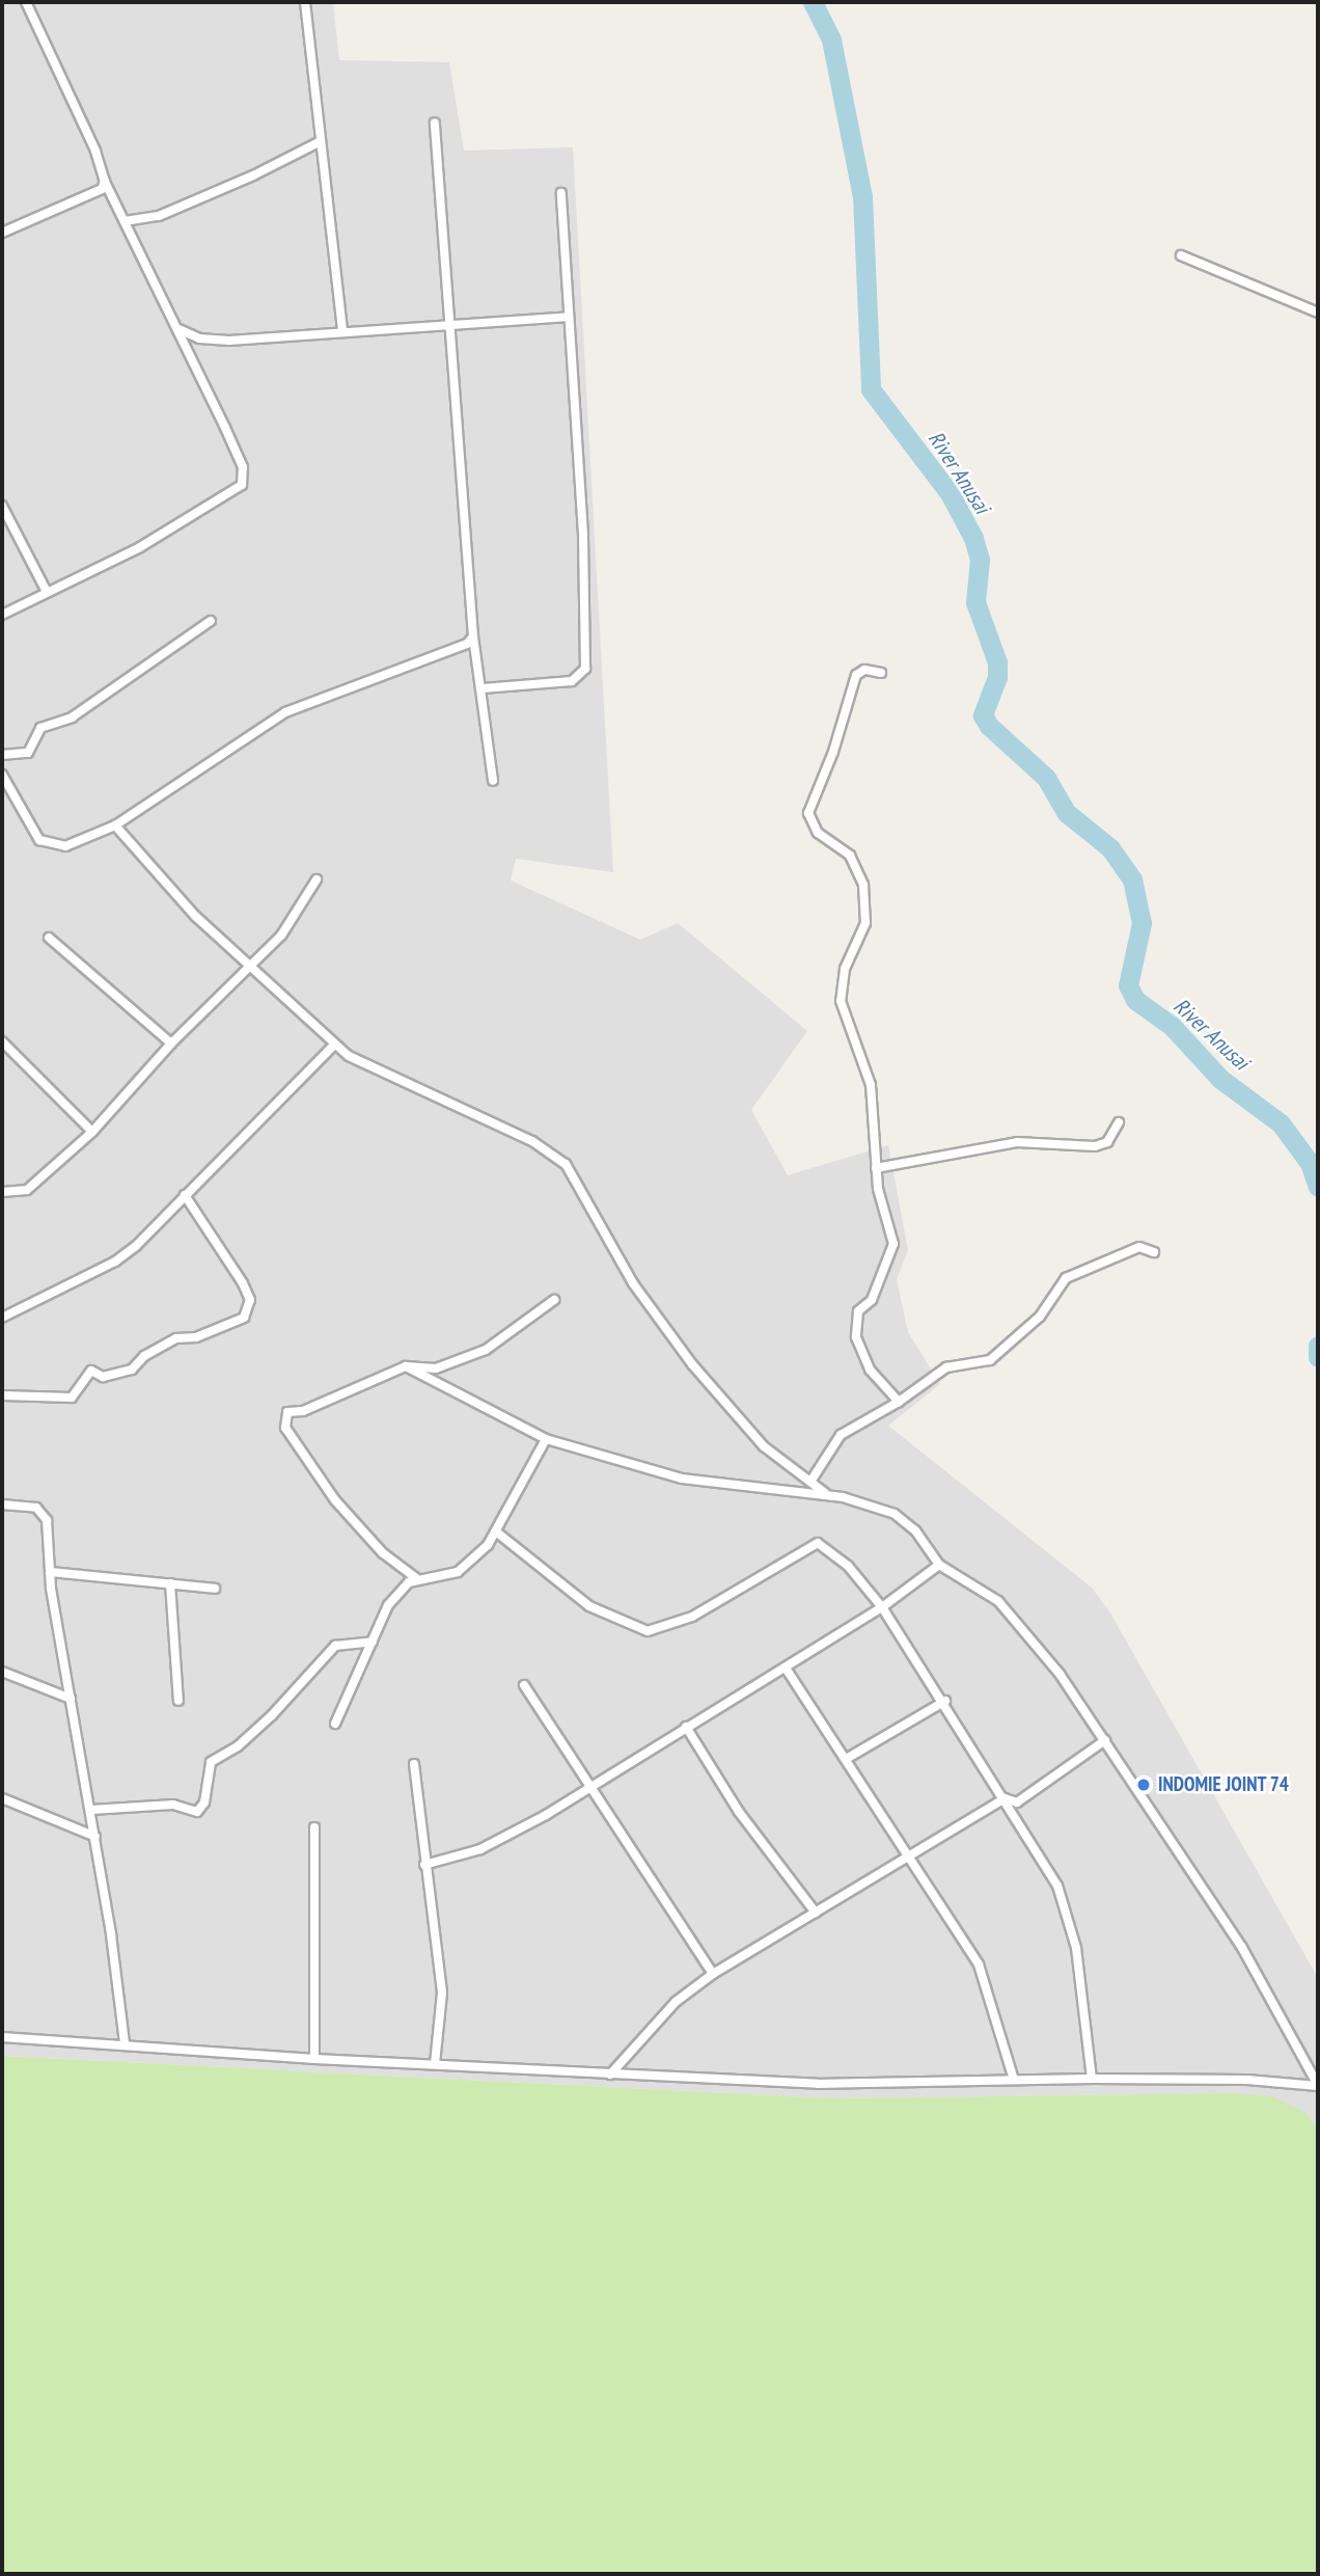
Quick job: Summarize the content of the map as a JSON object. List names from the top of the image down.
{
  "water": ["River Anusai"],
  "places": ["INDOMIE JOINT 74"]
}
